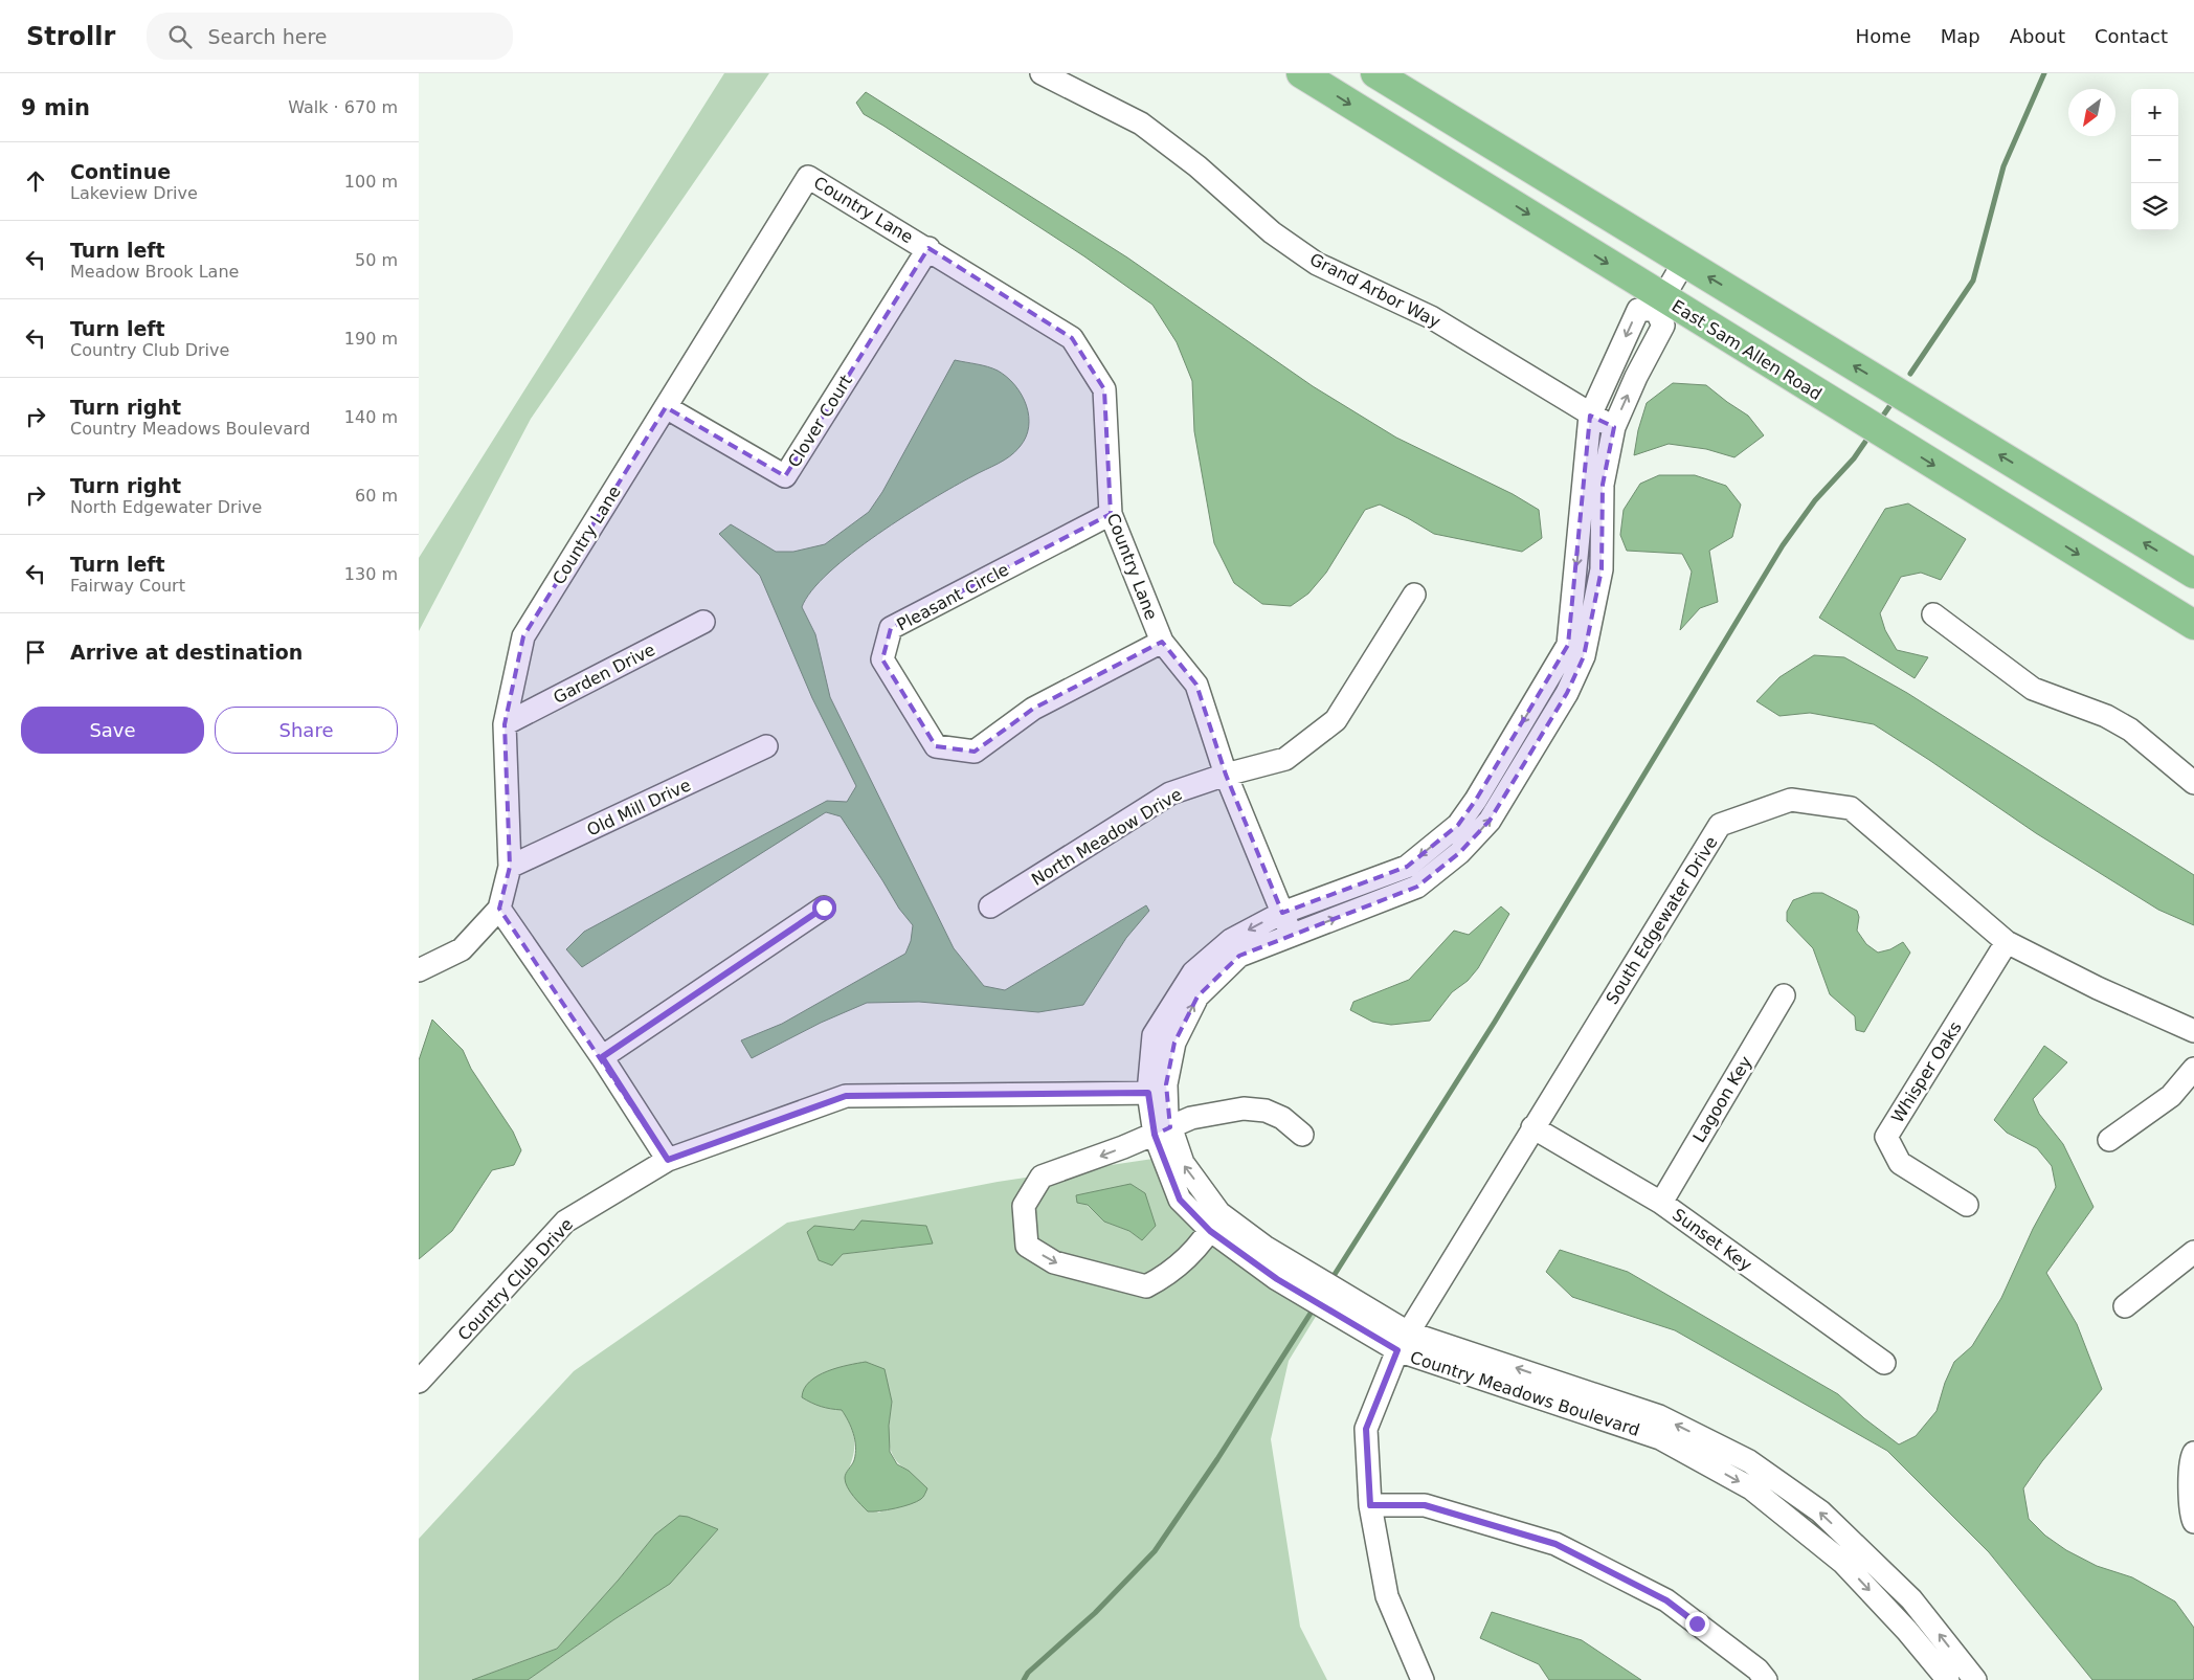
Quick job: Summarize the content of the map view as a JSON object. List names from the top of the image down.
{
  "streets": {
    "main road": ["East Sam Allen Road"],
    "street": [
      "Country Lane",
      "Grand Arbor Way",
      "Clover Court",
      "Pleasant Circle",
      "Garden Drive",
      "Old Mill Drive",
      "North Meadow Drive",
      "South Edgewater Drive",
      "Whisper Oaks",
      "Lagoon Key",
      "Sunset Key",
      "Country Club Drive",
      "Country Meadows Boulevard"
    ]
  },
  "crossings": [
    ["Country Lane", "Clover Court"],
    ["Country Lane", "Pleasant Circle"],
    ["Country Lane", "Garden Drive"],
    ["Country Lane", "Old Mill Drive"],
    ["Country Lane", "North Meadow Drive"],
    ["Country Lane", "Country Meadows Boulevard"],
    ["Grand Arbor Way", "Country Meadows Boulevard"],
    ["East Sam Allen Road", "Country Meadows Boulevard"],
    ["South Edgewater Drive", "Whisper Oaks"],
    ["South Edgewater Drive", "Sunset Key"],
    ["South Edgewater Drive", "Country Meadows Boulevard"],
    ["Lagoon Key", "Sunset Key"],
    ["Country Club Drive", "Country Meadows Boulevard"]
  ],
  "north": "bottom left",
  "page": {
    "header": "Strollr",
    "search": "Search here",
    "nav": [
      "Home",
      "Map",
      "About",
      "Contact"
    ],
    "heading": ["9 min", "Walk · 670 m"],
    "map_buttons": ["+", "−"],
    "list": [
      ["Continue", "Lakeview Drive", "100 m"],
      ["Turn left", "Meadow Brook Lane", "50 m"],
      ["Turn left", "Country Club Drive", "190 m"],
      ["Turn right", "Country Meadows Boulevard", "140 m"],
      ["Turn right", "North Edgewater Drive", "60 m"],
      ["Turn left", "Fairway Court", "130 m"],
      "Arrive at destination"
    ],
    "buttons": ["Save", "Share"]
  }
}
